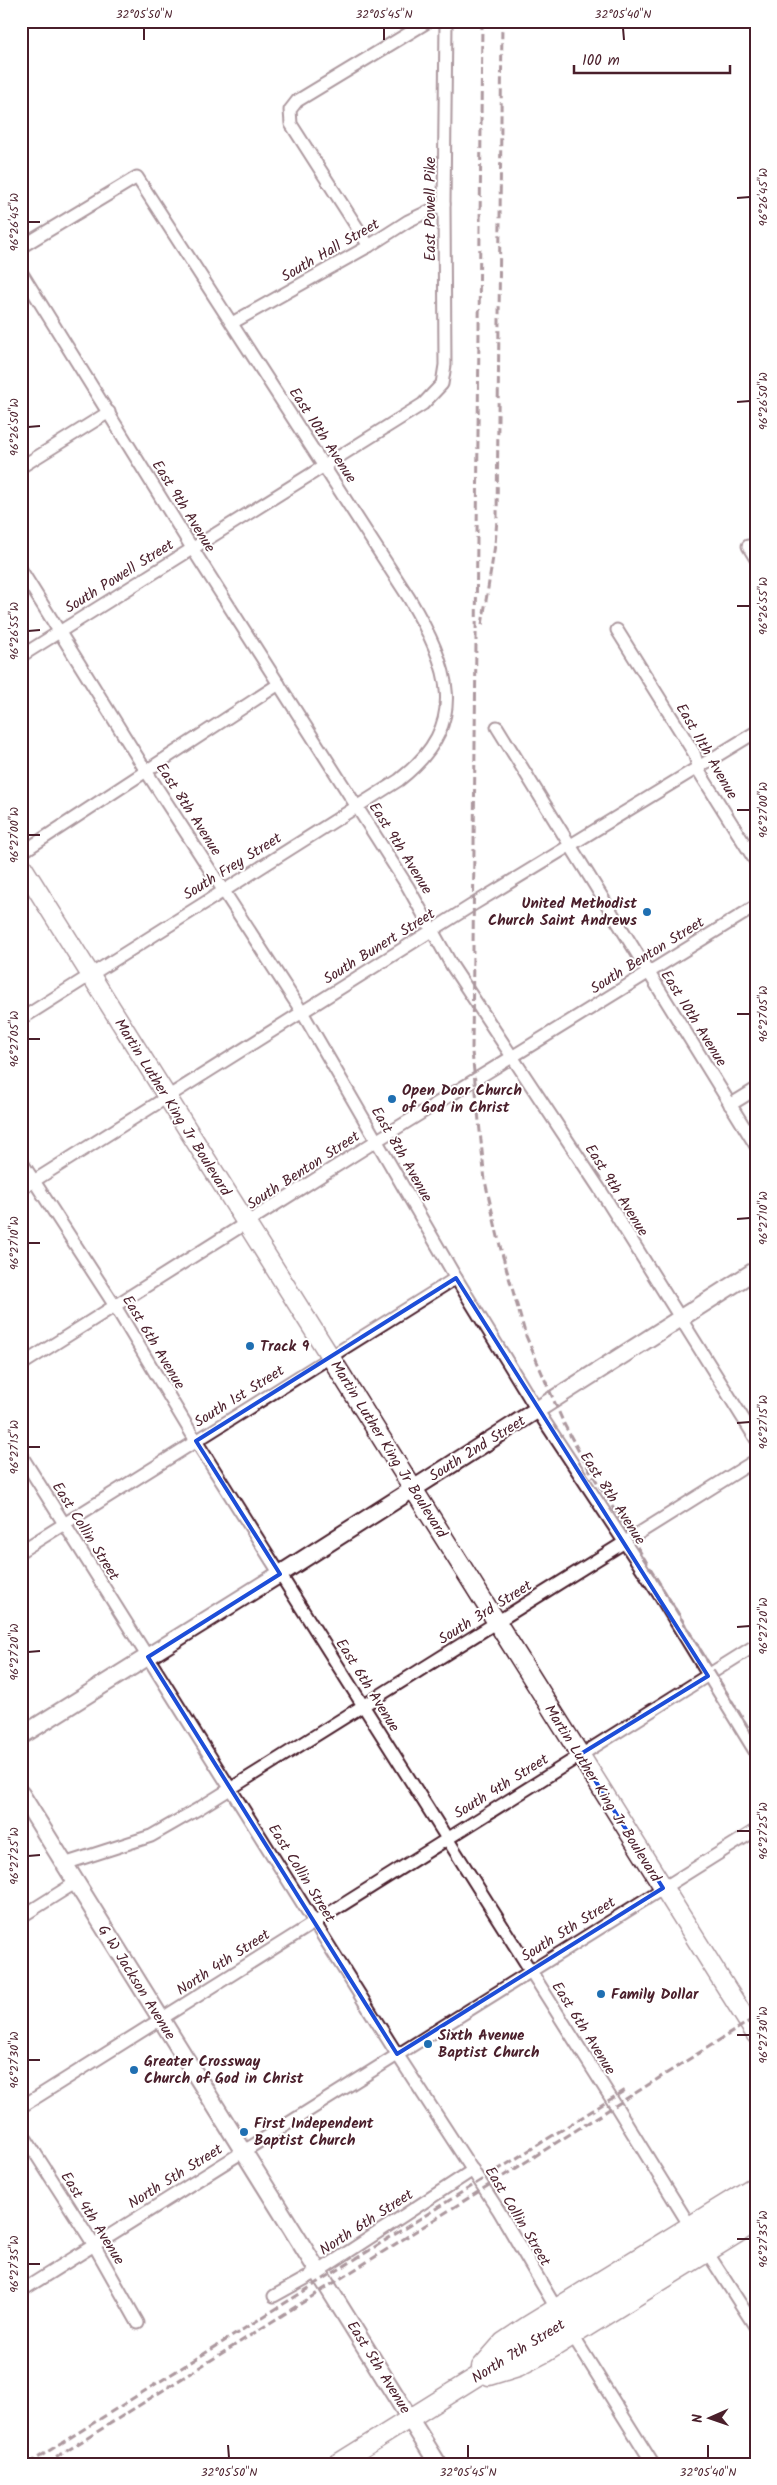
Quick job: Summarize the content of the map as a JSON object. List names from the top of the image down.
{
  "streets": {
    "main road": ["Martin Luther King Jr Boulevard", "North 7th Street"],
    "street": [
      "East Powell Pike",
      "South Hall Street",
      "East 10th Avenue",
      "East 9th Avenue",
      "South Powell Street",
      "East 11th Avenue",
      "East 8th Avenue",
      "South Frey Street",
      "South Bunert Street",
      "South Benton Street",
      "East 6th Avenue",
      "South 1st Street",
      "South 2nd Street",
      "East Collin Street",
      "South 3rd Street",
      "South 4th Street",
      "South 5th Street",
      "North 4th Street",
      "G W Jackson Avenue",
      "North 5th Street",
      "East 4th Avenue",
      "North 6th Street",
      "East 5th Avenue"
    ]
  },
  "crossings": [
    ["East Powell Pike", "South Hall Street"],
    ["East Powell Pike", "South Powell Street"],
    ["South Hall Street", "East 10th Avenue"],
    ["East 10th Avenue", "South Powell Street"],
    ["East 10th Avenue", "South Frey Street"],
    ["East 10th Avenue", "South Bunert Street"],
    ["East 10th Avenue", "South Benton Street"],
    ["East 9th Avenue", "South Powell Street"],
    ["East 9th Avenue", "South Frey Street"],
    ["East 9th Avenue", "South Bunert Street"],
    ["East 9th Avenue", "South Benton Street"],
    ["East 9th Avenue", "South 2nd Street"],
    ["South Powell Street", "East 8th Avenue"],
    ["East 11th Avenue", "South Bunert Street"],
    ["East 8th Avenue", "South Frey Street"],
    ["East 8th Avenue", "South Bunert Street"],
    ["East 8th Avenue", "South Benton Street"],
    ["East 8th Avenue", "South 1st Street"],
    ["East 8th Avenue", "South 2nd Street"],
    ["East 8th Avenue", "South 3rd Street"],
    ["East 8th Avenue", "South 4th Street"],
    ["South Frey Street", "Martin Luther King Jr Boulevard"],
    ["South Bunert Street", "Martin Luther King Jr Boulevard"],
    ["South Bunert Street", "East 6th Avenue"],
    ["South Benton Street", "Martin Luther King Jr Boulevard"],
    ["South Benton Street", "East 6th Avenue"],
    ["Martin Luther King Jr Boulevard", "South 1st Street"],
    ["Martin Luther King Jr Boulevard", "South 2nd Street"],
    ["Martin Luther King Jr Boulevard", "South 3rd Street"],
    ["Martin Luther King Jr Boulevard", "South 4th Street"],
    ["Martin Luther King Jr Boulevard", "South 5th Street"],
    ["East 6th Avenue", "South 1st Street"],
    ["East 6th Avenue", "South 2nd Street"],
    ["East 6th Avenue", "South 3rd Street"],
    ["East 6th Avenue", "South 4th Street"],
    ["East 6th Avenue", "South 5th Street"],
    ["East 6th Avenue", "North 7th Street"],
    ["South 1st Street", "East Collin Street"],
    ["South 2nd Street", "East Collin Street"],
    ["East Collin Street", "South 3rd Street"],
    ["East Collin Street", "South 4th Street"],
    ["East Collin Street", "South 5th Street"],
    ["East Collin Street", "North 4th Street"],
    ["East Collin Street", "North 5th Street"],
    ["East Collin Street", "North 6th Street"],
    ["South 3rd Street", "G W Jackson Avenue"],
    ["South 4th Street", "North 4th Street"],
    ["South 5th Street", "North 5th Street"],
    ["North 4th Street", "G W Jackson Avenue"],
    ["G W Jackson Avenue", "North 5th Street"],
    ["G W Jackson Avenue", "North 6th Street"],
    ["G W Jackson Avenue", "East 5th Avenue"],
    ["North 5th Street", "East 4th Avenue"],
    ["North 6th Street", "East 5th Avenue"],
    ["North 7th Street", "East 5th Avenue"]
  ],
  "places": [
    "United Methodist Church Saint Andrews",
    "Open Door Church of God in Christ",
    "Track 9",
    "Family Dollar",
    "Sixth Avenue Baptist Church",
    "Greater Crossway Church of God in Christ",
    "First Independent Baptist Church"
  ],
  "scale_bar": "100 m",
  "north": "left",
  "coordinates": [
    "32°05'50\"N",
    "32°05'45\"N",
    "32°05'40\"N",
    "96°26'45\"W",
    "96°26'50\"W",
    "96°26'55\"W",
    "96°27'00\"W",
    "96°27'05\"W",
    "96°27'10\"W",
    "96°27'15\"W",
    "96°27'20\"W",
    "96°27'25\"W",
    "96°27'30\"W",
    "96°27'35\"W"
  ]
}
